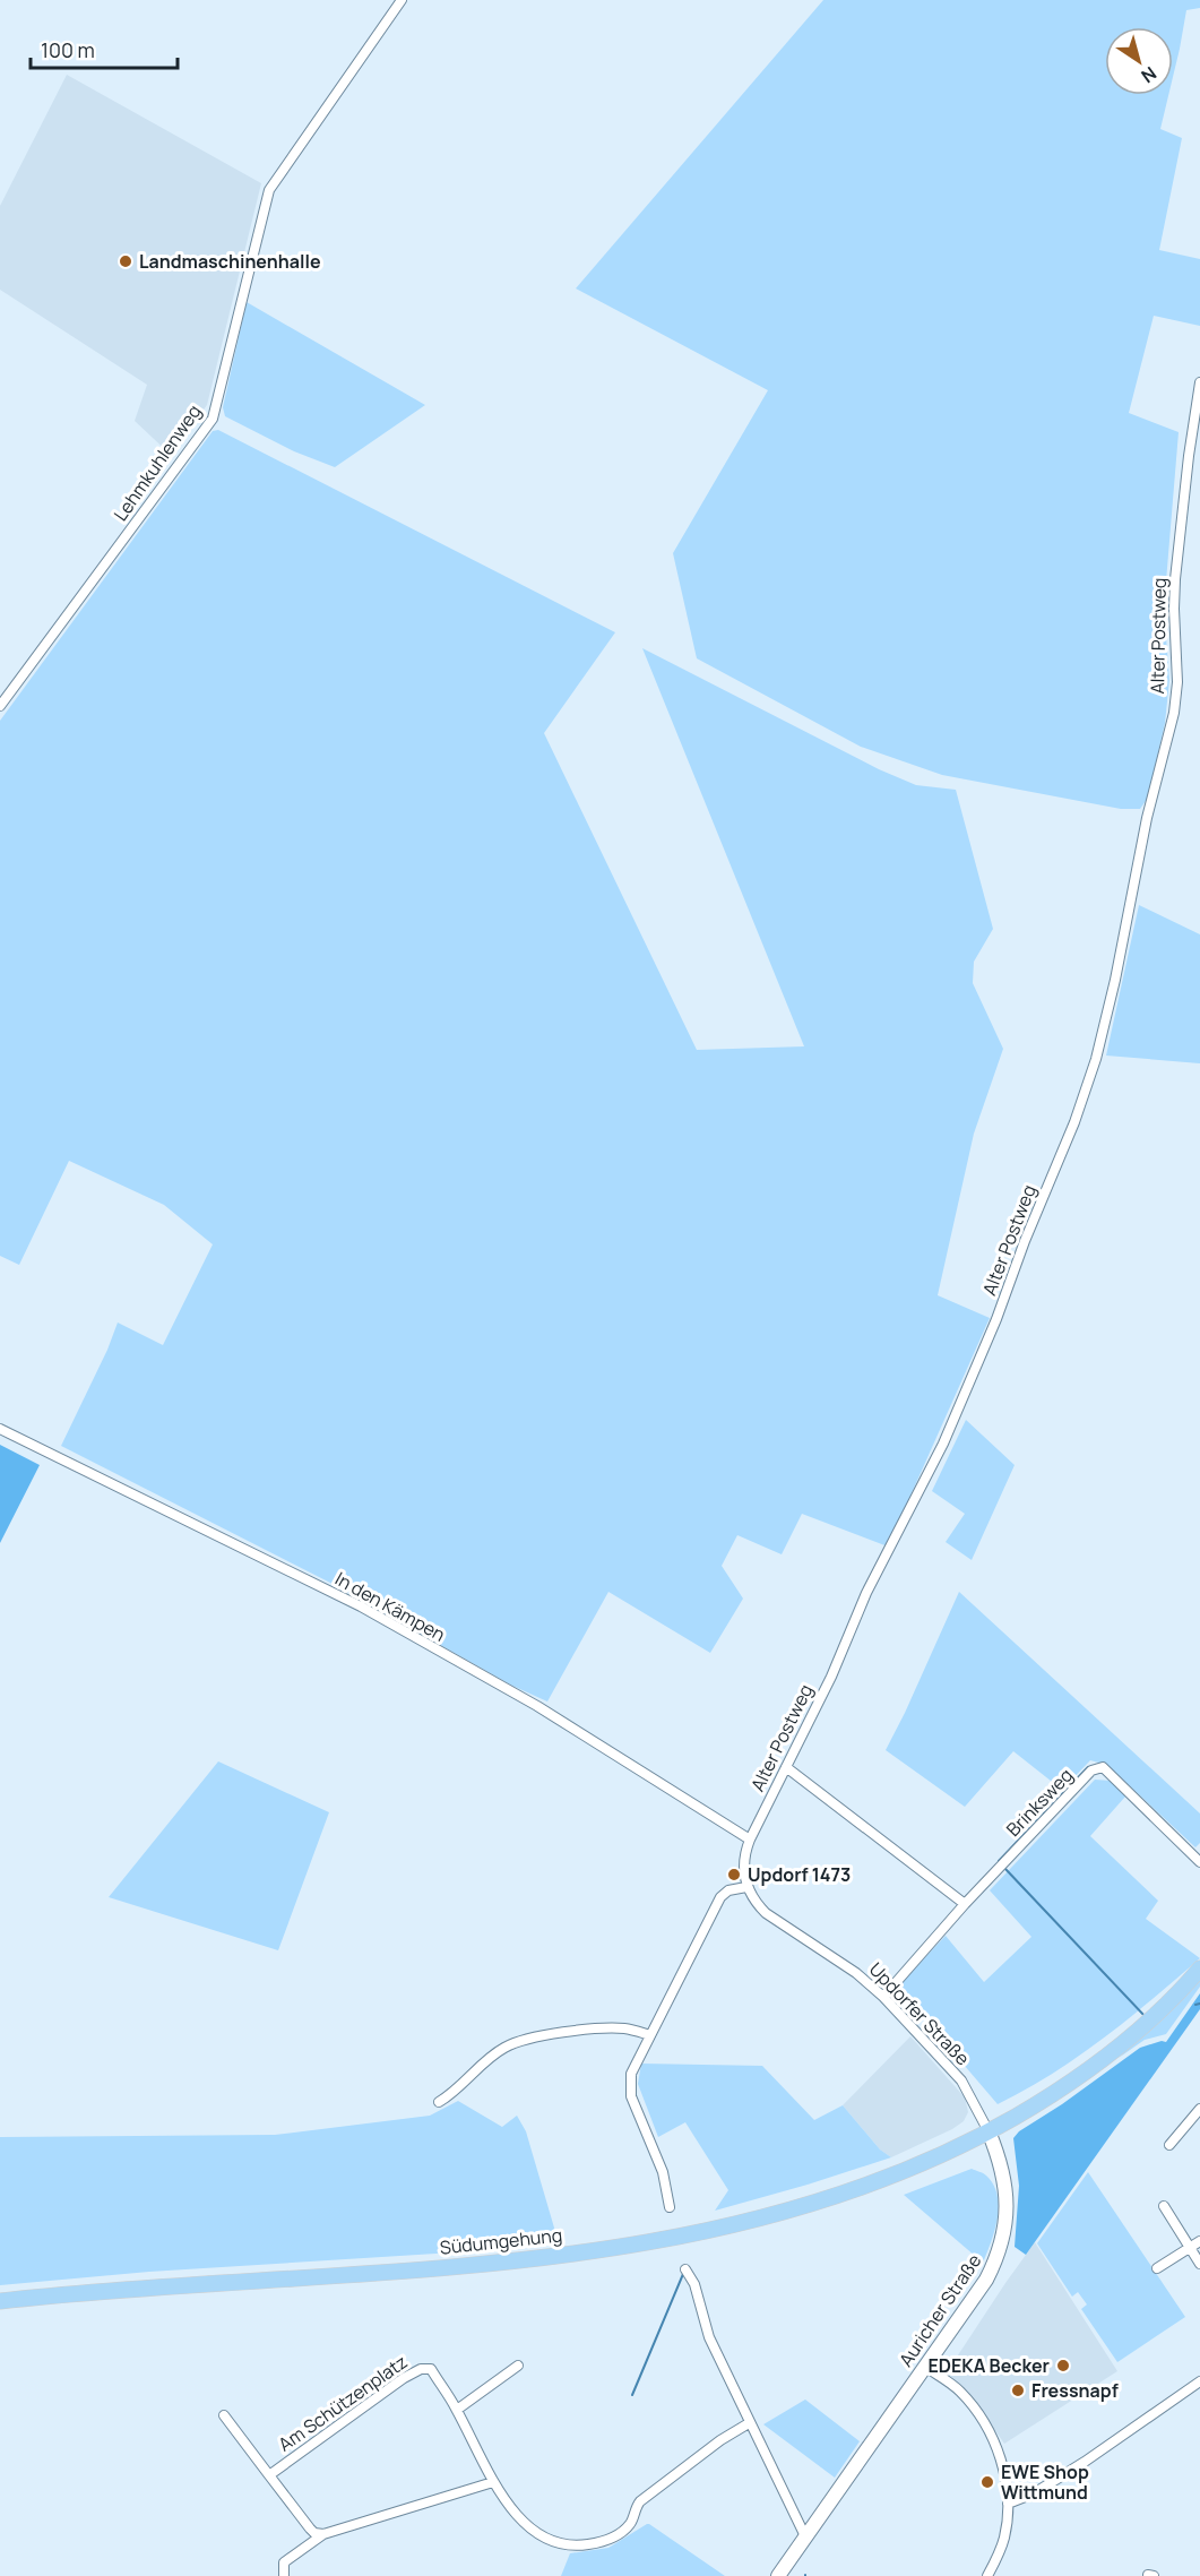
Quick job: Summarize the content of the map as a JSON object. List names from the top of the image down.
{
  "streets": {
    "main road": ["Südumgehung"],
    "street": [
      "Lehmkuhlenweg",
      "Alter Postweg",
      "In den Kämpen",
      "Brinksweg",
      "Updorfer Straße",
      "Auricher Straße",
      "Am Schützenplatz"
    ]
  },
  "crossings": [
    ["Alter Postweg", "In den Kämpen"],
    ["Alter Postweg", "Updorfer Straße"],
    ["Brinksweg", "Updorfer Straße"],
    ["Updorfer Straße", "Südumgehung"],
    ["Updorfer Straße", "Auricher Straße"],
    ["Südumgehung", "Auricher Straße"]
  ],
  "places": [
    "Landmaschinenhalle",
    "Updorf 1473",
    "EDEKA Becker",
    "Fressnapf",
    "EWE Shop Wittmund"
  ],
  "scale_bar": "100 m",
  "north": "bottom right"
}
